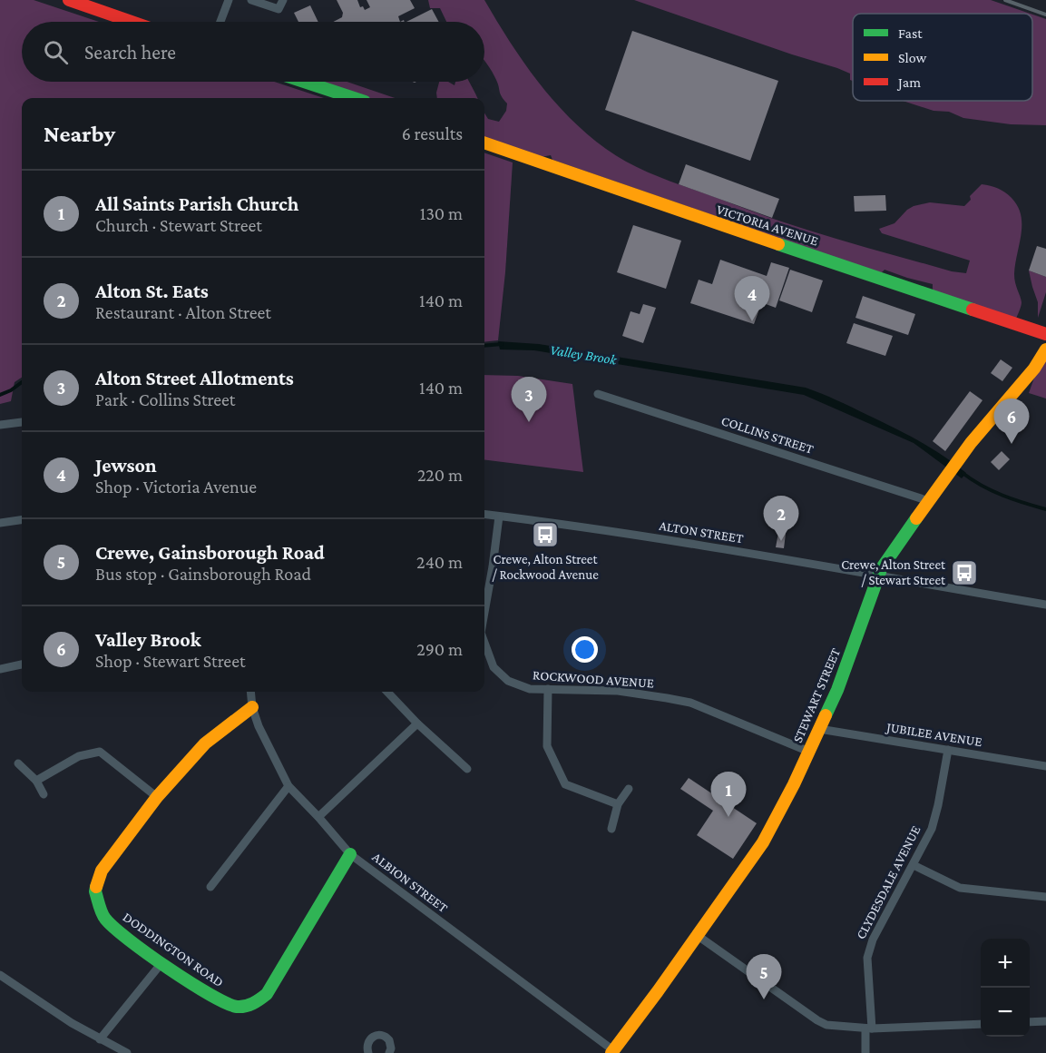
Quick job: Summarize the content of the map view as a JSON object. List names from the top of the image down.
{
  "streets": {
    "street": [
      "VICTORIA AVENUE",
      "COLLINS STREET",
      "ALTON STREET",
      "ROCKWOOD AVENUE",
      "STEWART STREET",
      "JUBILEE AVENUE",
      "ALBION STREET",
      "CLYDESDALE AVENUE",
      "DODDINGTON ROAD"
    ]
  },
  "crossings": [
    ["COLLINS STREET", "STEWART STREET"],
    ["ALTON STREET", "ROCKWOOD AVENUE"],
    ["ALTON STREET", "STEWART STREET"],
    ["ROCKWOOD AVENUE", "STEWART STREET"],
    ["STEWART STREET", "JUBILEE AVENUE"],
    ["STEWART STREET", "ALBION STREET"],
    ["JUBILEE AVENUE", "CLYDESDALE AVENUE"],
    ["ALBION STREET", "DODDINGTON ROAD"]
  ],
  "water": ["Valley Brook"],
  "places": {
    "bus stop": ["Crewe, Alton Street / Rockwood Avenue", "Crewe, Alton Street / Stewart Street"]
  },
  "legend": ["Fast", "Slow", "Jam"],
  "page": {
    "search": "Search here",
    "heading": ["Nearby", "6 results"],
    "list": [
      {
        "mark": "1",
        "name": "All Saints Parish Church",
        "note": "Church · Stewart Street",
        "value": "130 m"
      },
      {
        "mark": "2",
        "name": "Alton St. Eats",
        "note": "Restaurant · Alton Street",
        "value": "140 m"
      },
      {
        "mark": "3",
        "name": "Alton Street Allotments",
        "note": "Park · Collins Street",
        "value": "140 m"
      },
      {
        "mark": "4",
        "name": "Jewson",
        "note": "Shop · Victoria Avenue",
        "value": "220 m"
      },
      {
        "mark": "5",
        "name": "Crewe, Gainsborough Road",
        "note": "Bus stop · Gainsborough Road",
        "value": "240 m"
      },
      {
        "mark": "6",
        "name": "Valley Brook",
        "note": "Shop · Stewart Street",
        "value": "290 m"
      }
    ],
    "pins": [
      "4",
      "3",
      "6",
      "2",
      "1",
      "5"
    ],
    "map_buttons": ["+", "−"]
  }
}
